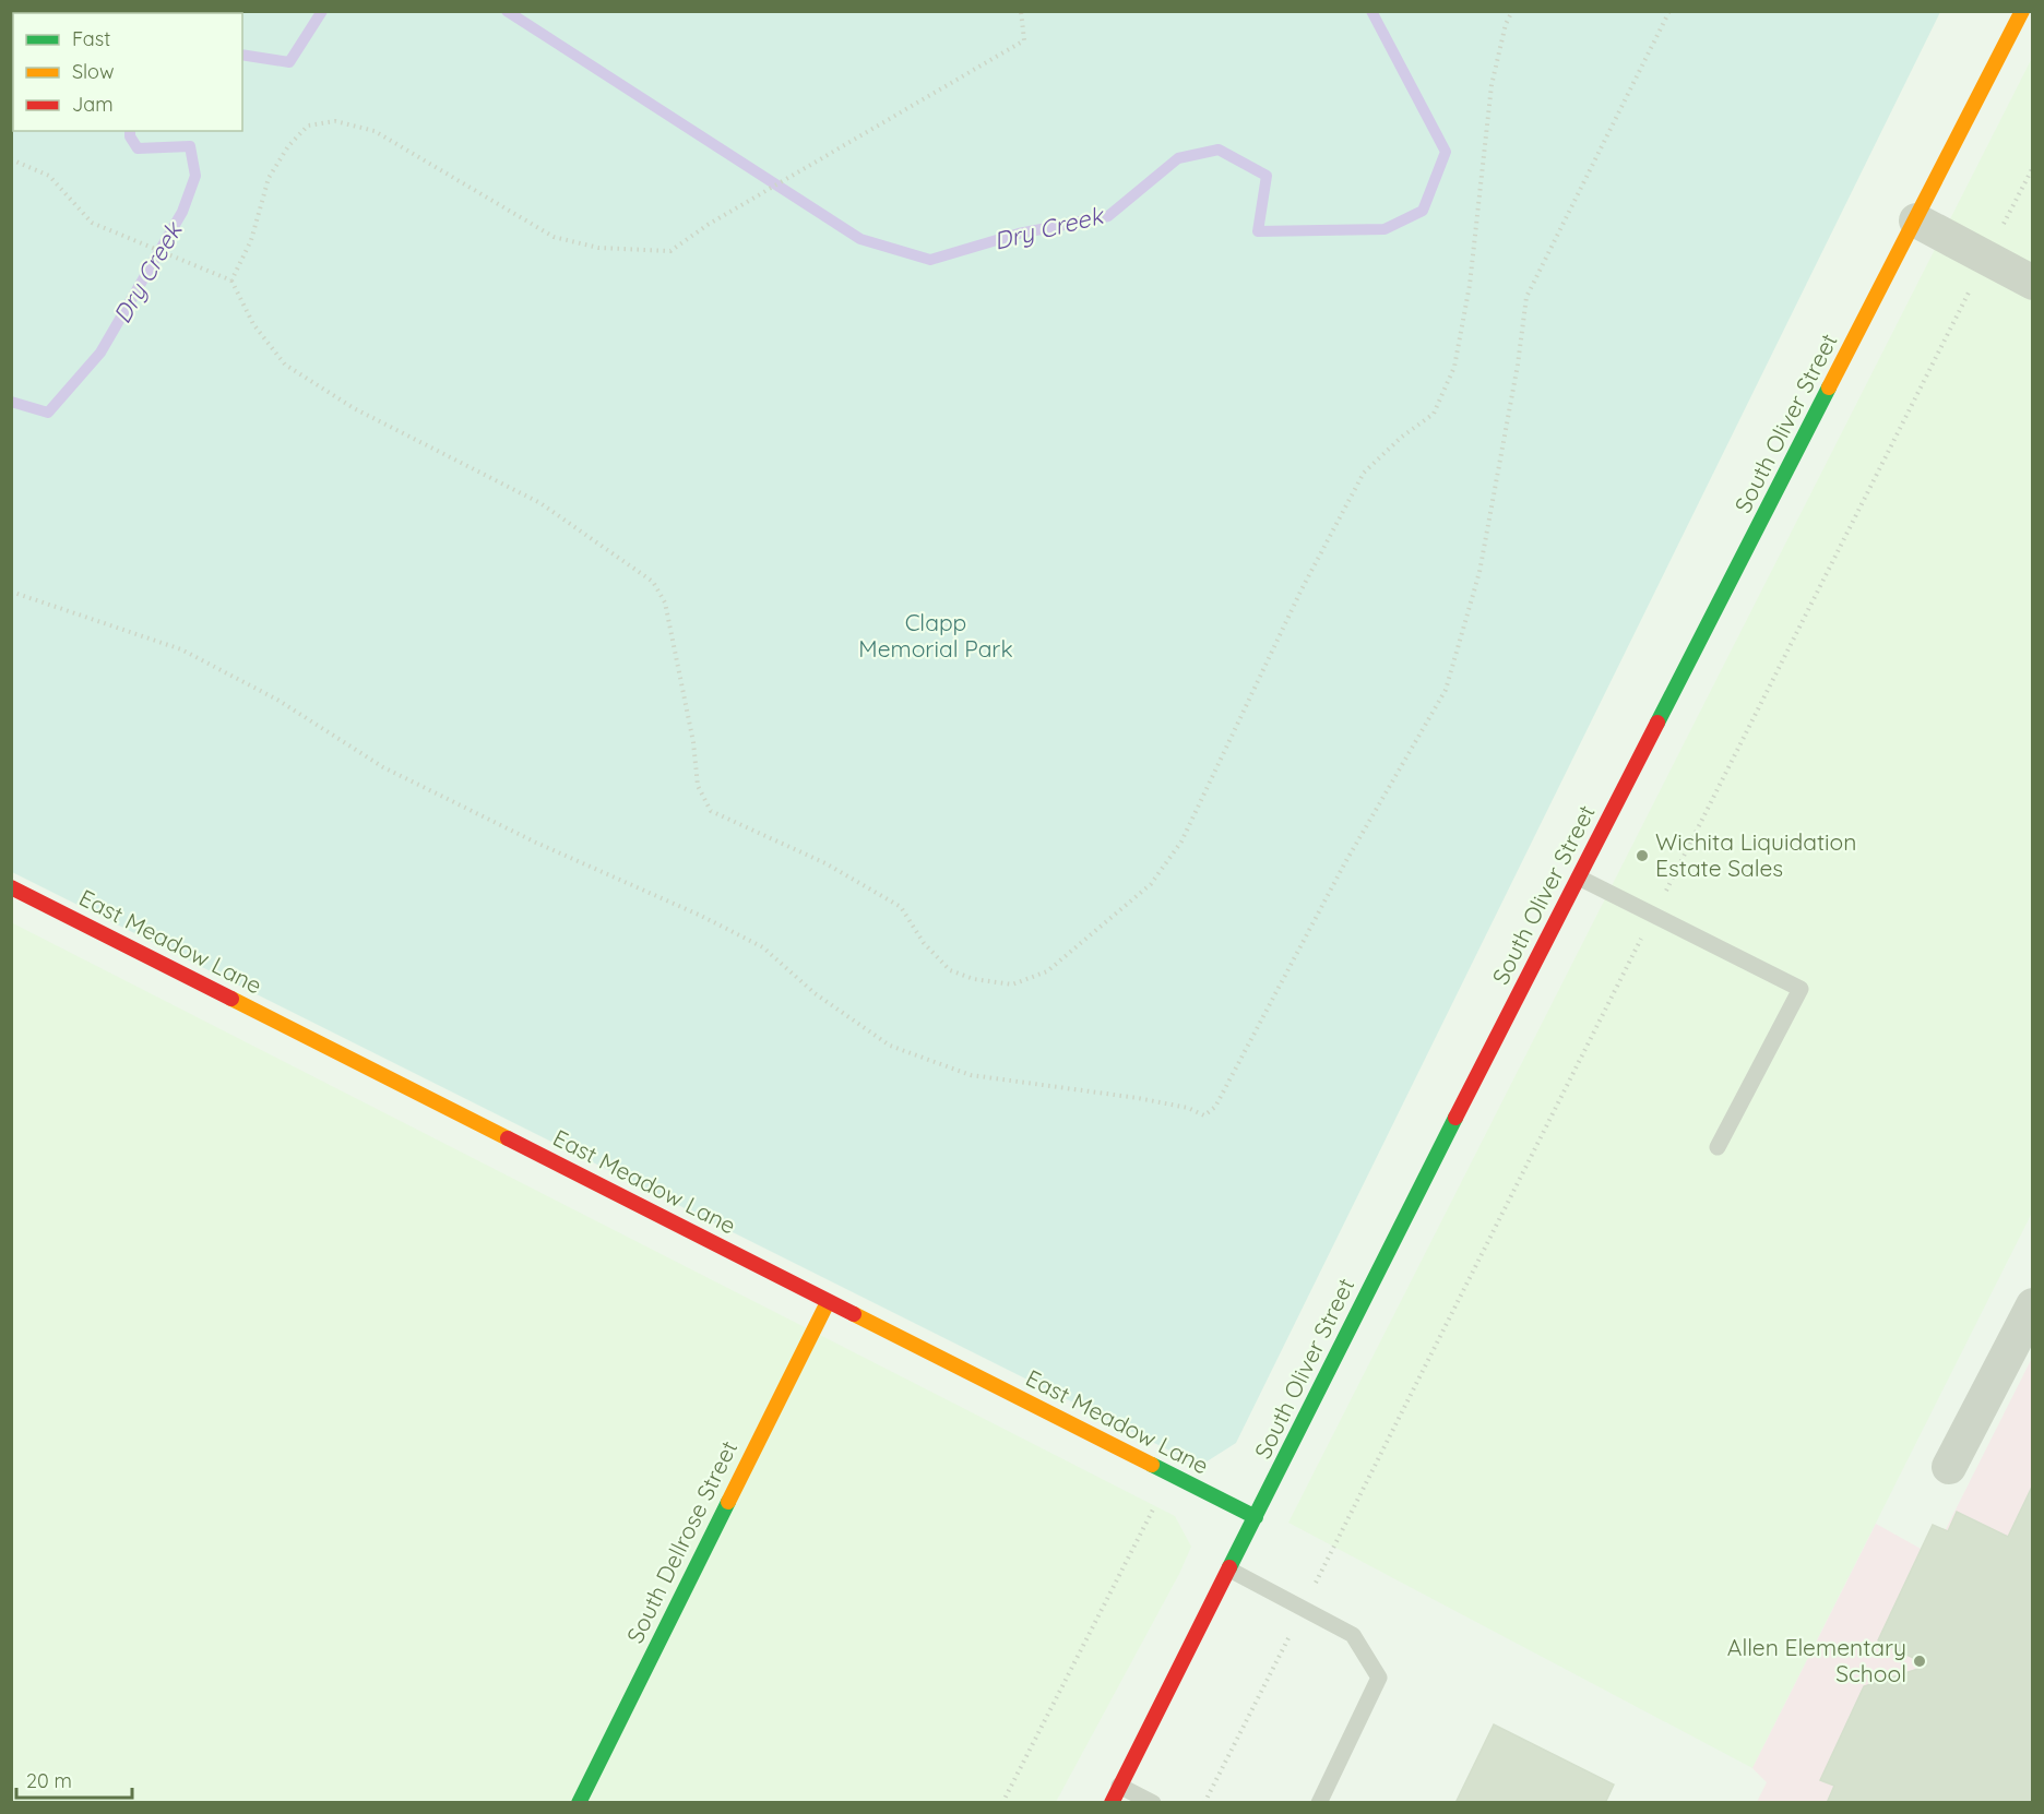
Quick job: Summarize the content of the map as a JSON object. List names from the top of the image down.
{
  "streets": {
    "main road": ["South Oliver Street", "East Meadow Lane", "South Dellrose Street"]
  },
  "crossings": [
    ["South Oliver Street", "East Meadow Lane"],
    ["East Meadow Lane", "South Dellrose Street"]
  ],
  "water": ["Dry Creek"],
  "parks": ["Clapp Memorial Park"],
  "places": ["Wichita Liquidation Estate Sales", "Allen Elementary School"],
  "legend": ["Fast", "Slow", "Jam"],
  "scale_bar": "20 m"
}
